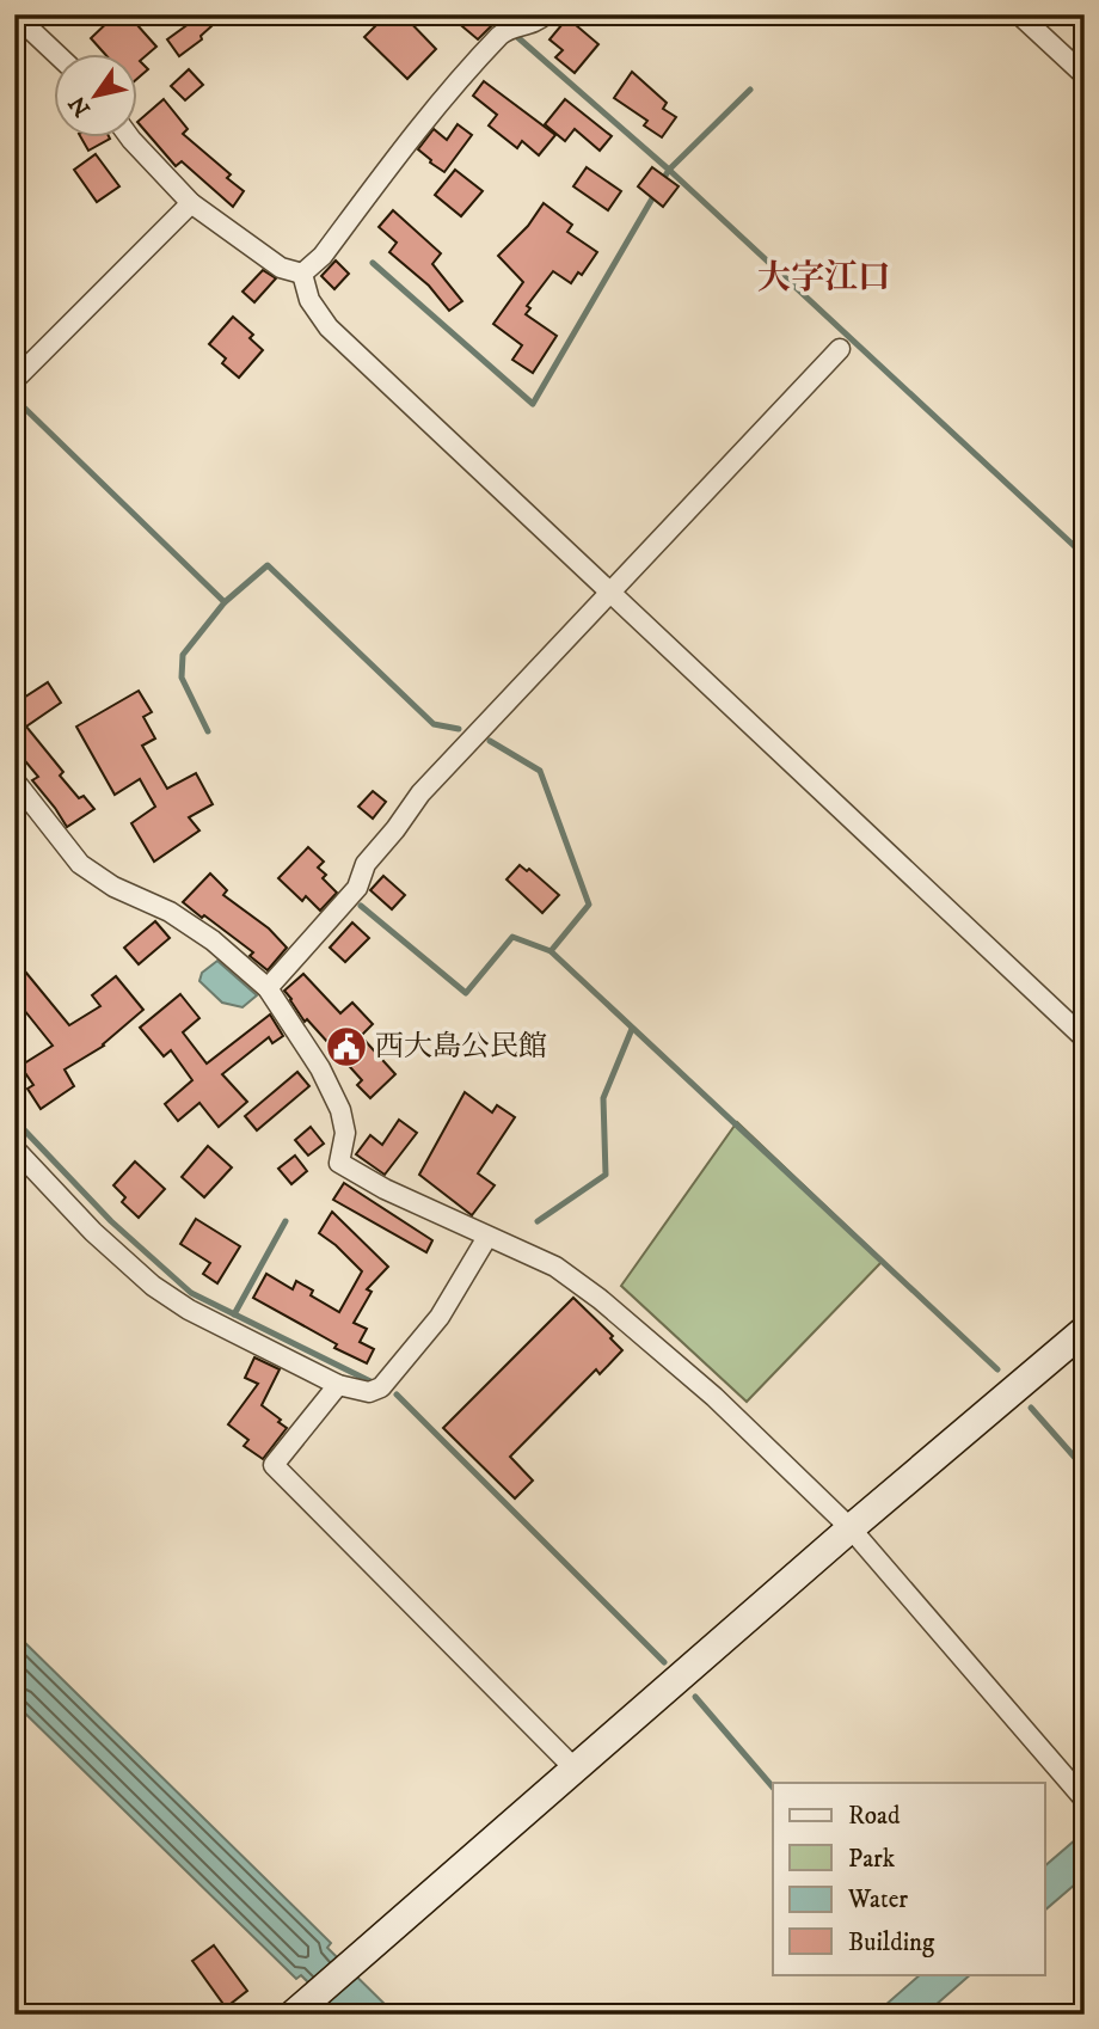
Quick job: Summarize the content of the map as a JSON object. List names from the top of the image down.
{
  "districts": ["大字江口"],
  "places": {
    "public building": ["西大島公民館"]
  },
  "legend": [
    "Road",
    "Park",
    "Water",
    "Building"
  ],
  "north": "bottom left"
}
